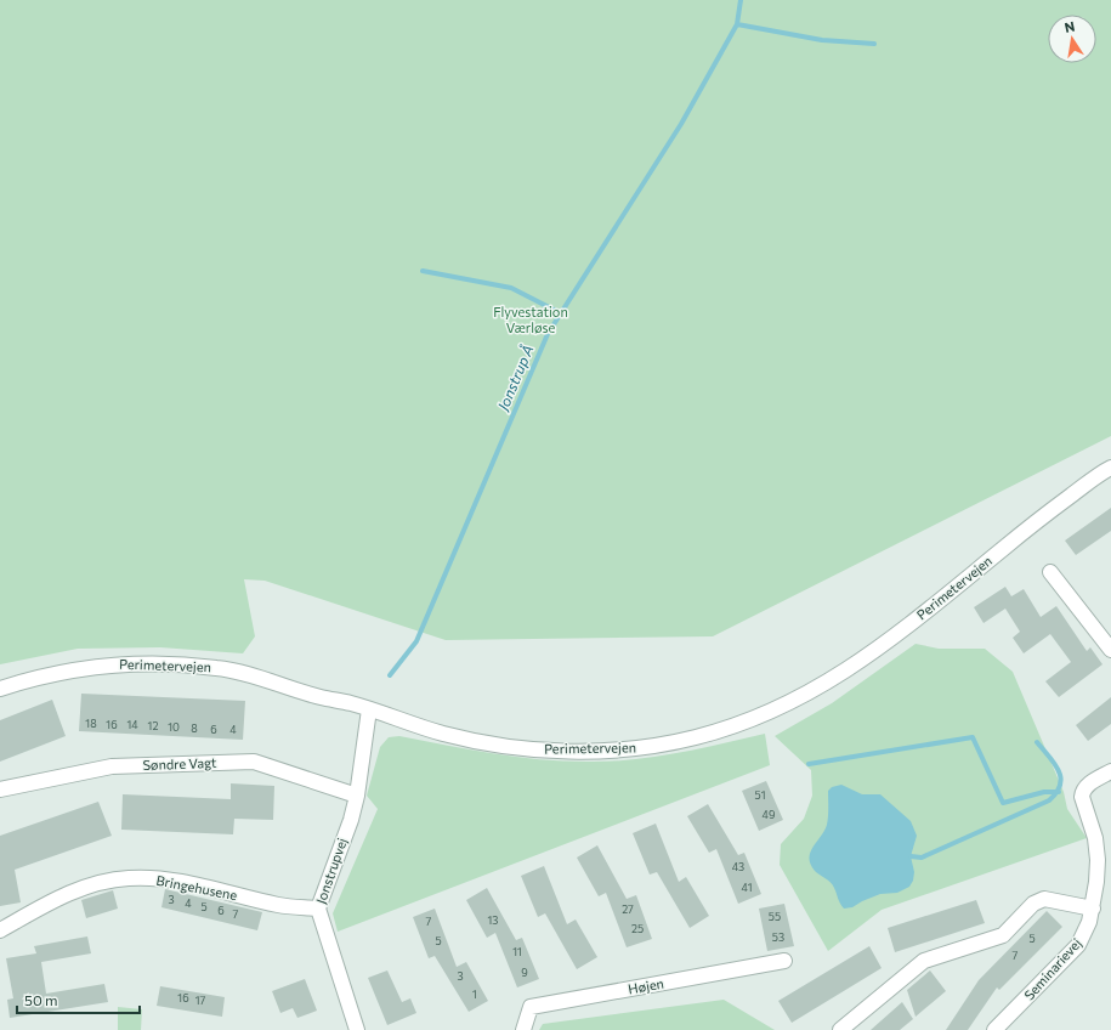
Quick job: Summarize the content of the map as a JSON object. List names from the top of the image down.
{
  "streets": {
    "street": [
      "Perimetervejen",
      "Søndre Vagt",
      "Jonstrupvej",
      "Bringehusene",
      "Seminarievej",
      "Højen"
    ]
  },
  "crossings": [
    ["Perimetervejen", "Jonstrupvej"],
    ["Søndre Vagt", "Jonstrupvej"],
    ["Jonstrupvej", "Bringehusene"]
  ],
  "water": ["Jonstrup Å"],
  "parks": ["Flyvestation Værløse"],
  "house_numbers": [
    "18",
    "16",
    "14",
    "12",
    "10",
    "8",
    "6",
    "4",
    "51",
    "49",
    "43",
    "41",
    "3",
    "4",
    "5",
    "27",
    "6",
    "7",
    "55",
    "13",
    "7",
    "25",
    "53",
    "5",
    "5",
    "11",
    "7",
    "9",
    "3",
    "1",
    "16",
    "17"
  ],
  "scale_bar": "50 m",
  "north": "top"
}
